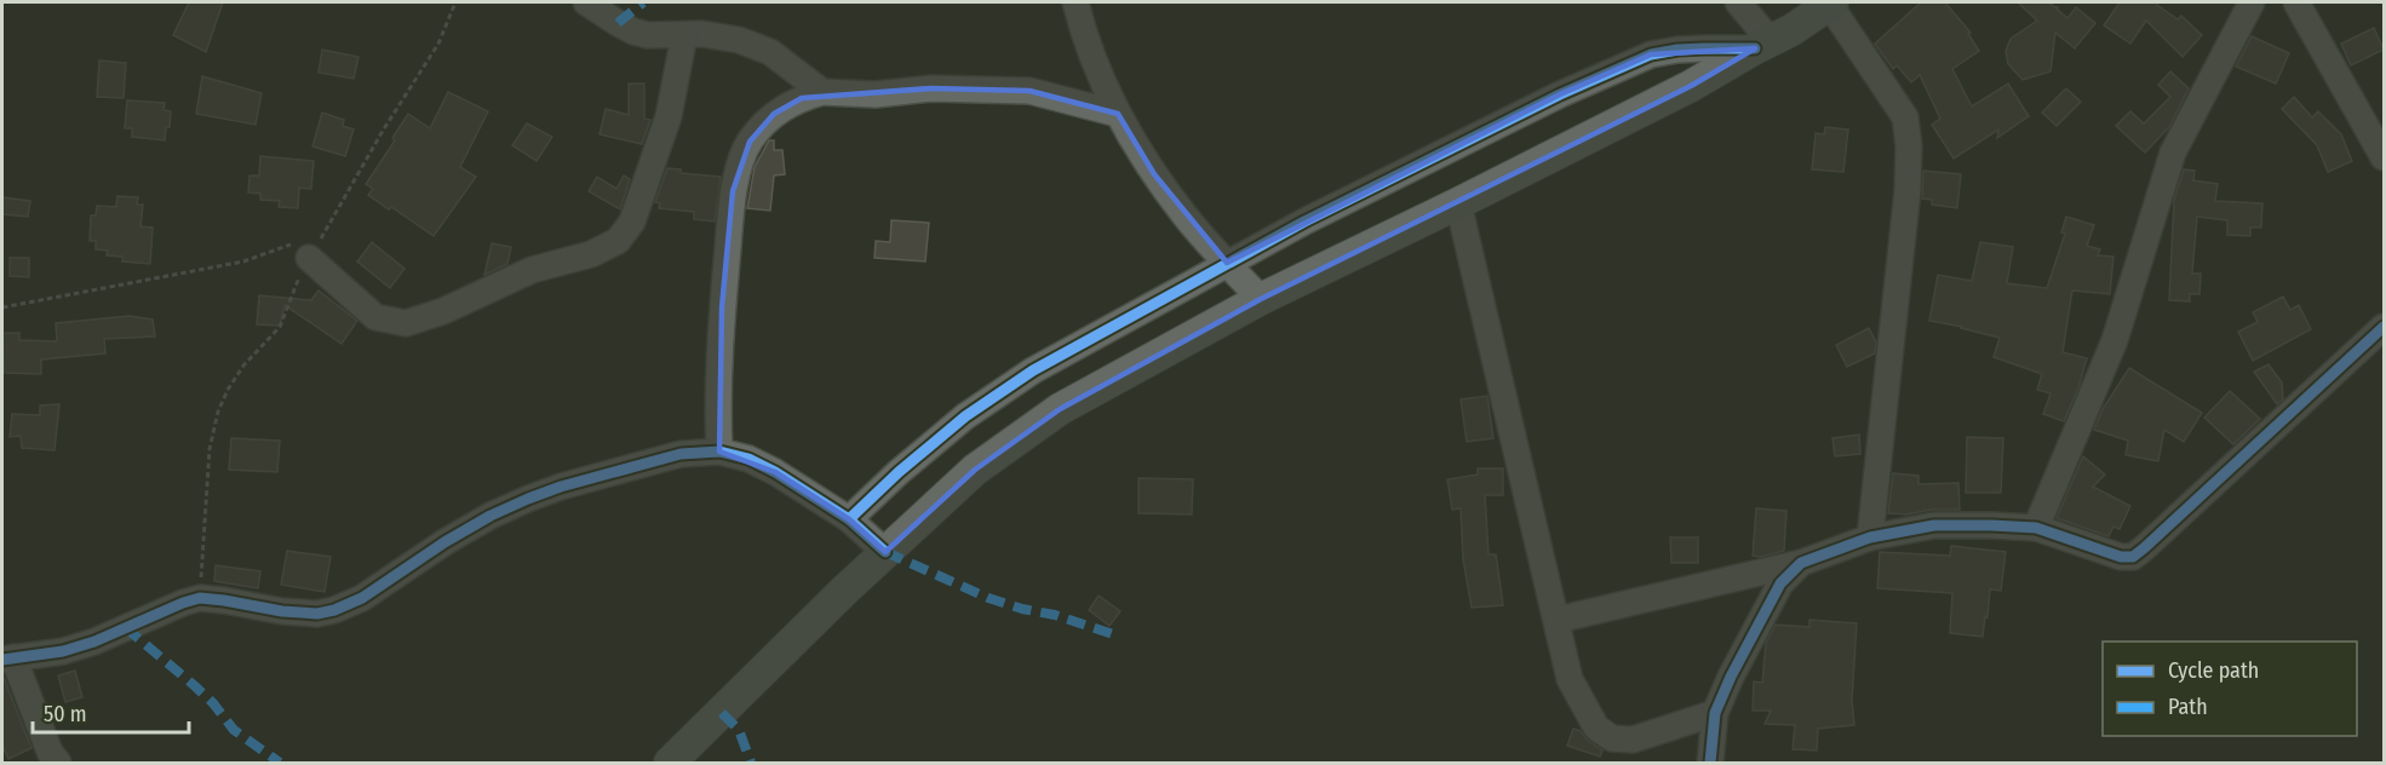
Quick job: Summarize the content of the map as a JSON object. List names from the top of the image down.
{
  "legend": ["Cycle path", "Path"],
  "scale_bar": "50 m"
}
